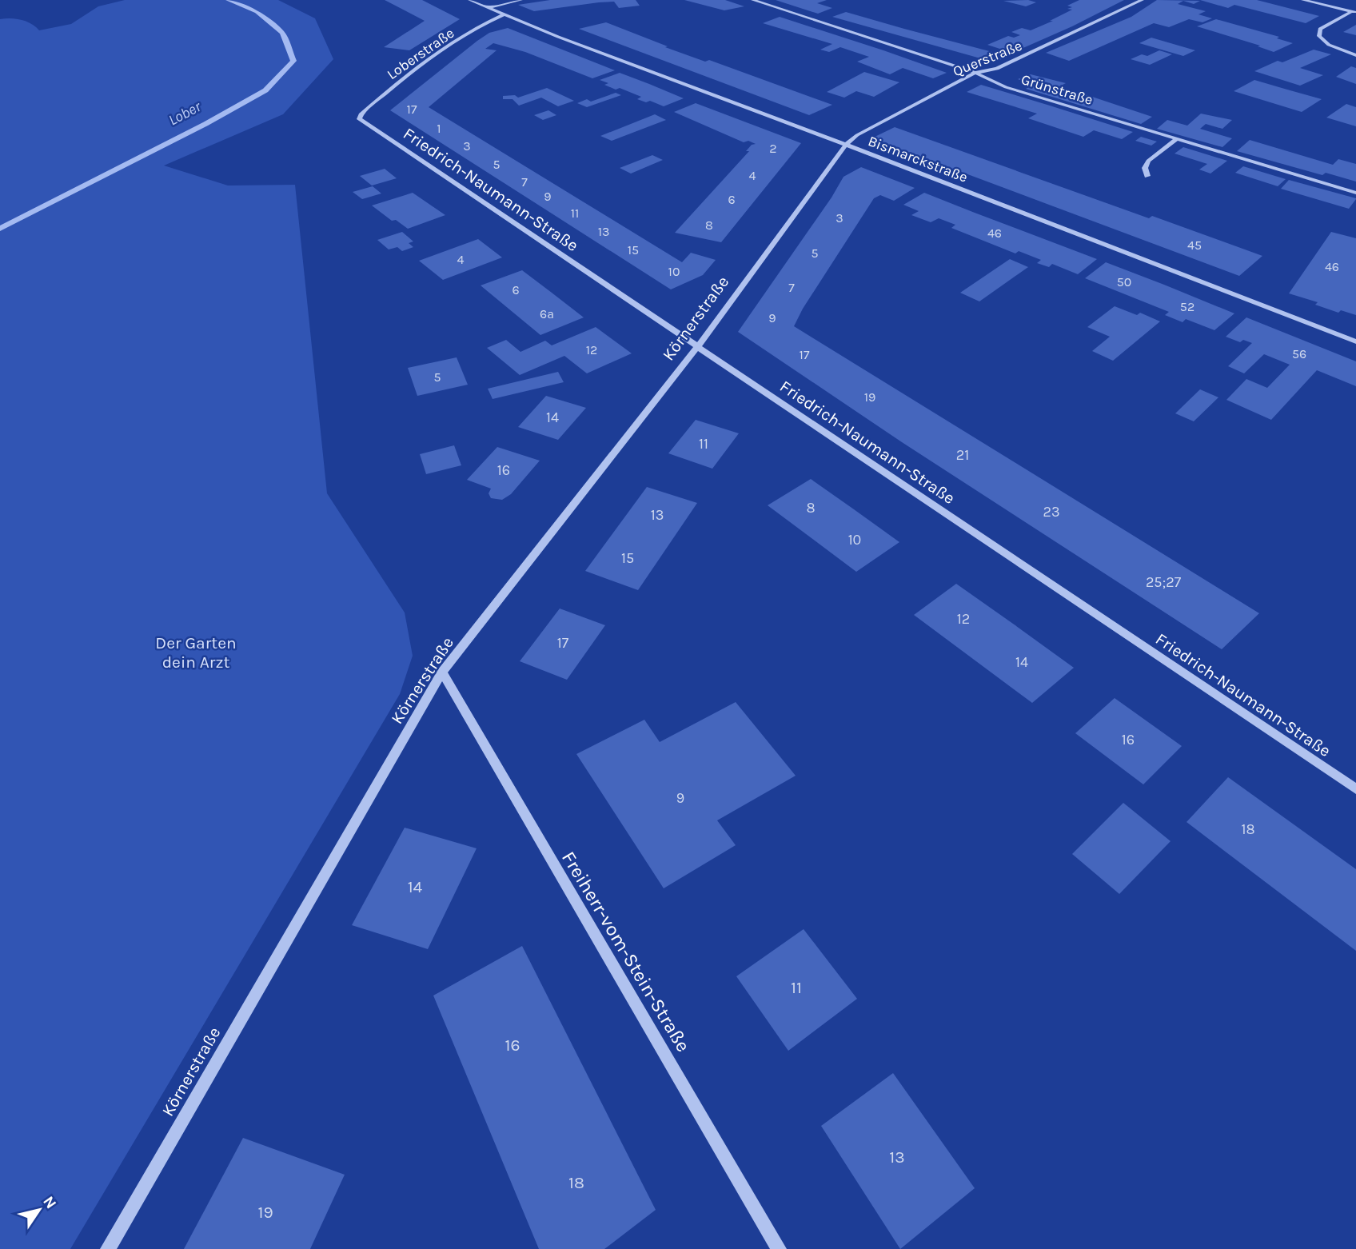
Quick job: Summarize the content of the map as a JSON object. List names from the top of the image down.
{
  "streets": {
    "street": [
      "Loberstraße",
      "Querstraße",
      "Grünstraße",
      "Bismarckstraße",
      "Friedrich-Naumann-Straße",
      "Körnerstraße",
      "Freiherr-vom-Stein-Straße"
    ]
  },
  "crossings": [
    ["Loberstraße", "Bismarckstraße"],
    ["Loberstraße", "Friedrich-Naumann-Straße"],
    ["Querstraße", "Grünstraße"],
    ["Querstraße", "Bismarckstraße"],
    ["Querstraße", "Körnerstraße"],
    ["Bismarckstraße", "Körnerstraße"],
    ["Friedrich-Naumann-Straße", "Körnerstraße"],
    ["Körnerstraße", "Freiherr-vom-Stein-Straße"]
  ],
  "water": ["Lober"],
  "parks": ["Der Garten dein Arzt"],
  "house_numbers": [
    "17",
    "1",
    "3",
    "2",
    "5",
    "4",
    "7",
    "9",
    "6",
    "11",
    "3",
    "8",
    "13",
    "46",
    "45",
    "15",
    "5",
    "4",
    "46",
    "10",
    "50",
    "7",
    "6",
    "52",
    "6a",
    "9",
    "12",
    "56",
    "17",
    "5",
    "19",
    "14",
    "11",
    "21",
    "16",
    "8",
    "23",
    "13",
    "10",
    "15",
    "25;27",
    "12",
    "17",
    "14",
    "16",
    "9",
    "18",
    "14",
    "11",
    "16",
    "13",
    "18",
    "19"
  ],
  "north": "top right"
}
